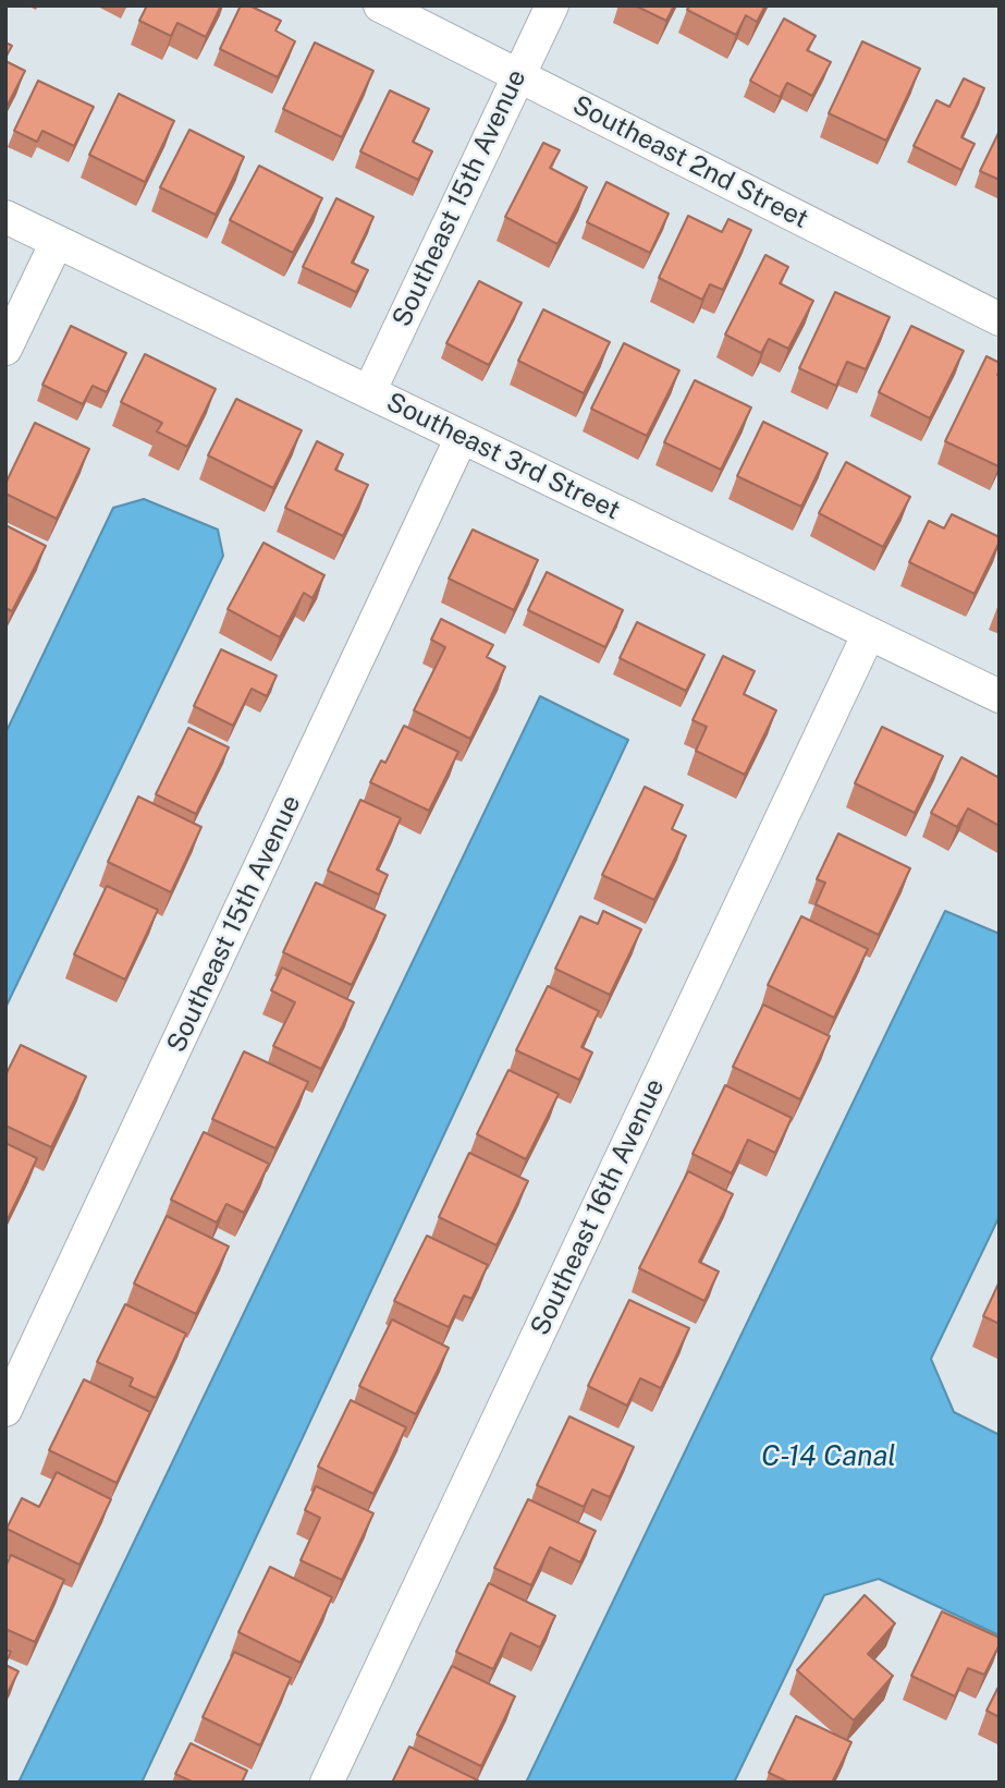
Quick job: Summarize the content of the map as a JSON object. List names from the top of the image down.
{
  "streets": {
    "street": [
      "Southeast 2nd Street",
      "Southeast 15th Avenue",
      "Southeast 3rd Street",
      "Southeast 16th Avenue"
    ]
  },
  "crossings": [
    ["Southeast 2nd Street", "Southeast 15th Avenue"],
    ["Southeast 15th Avenue", "Southeast 3rd Street"],
    ["Southeast 3rd Street", "Southeast 16th Avenue"]
  ],
  "water": ["C-14 Canal"]
}
